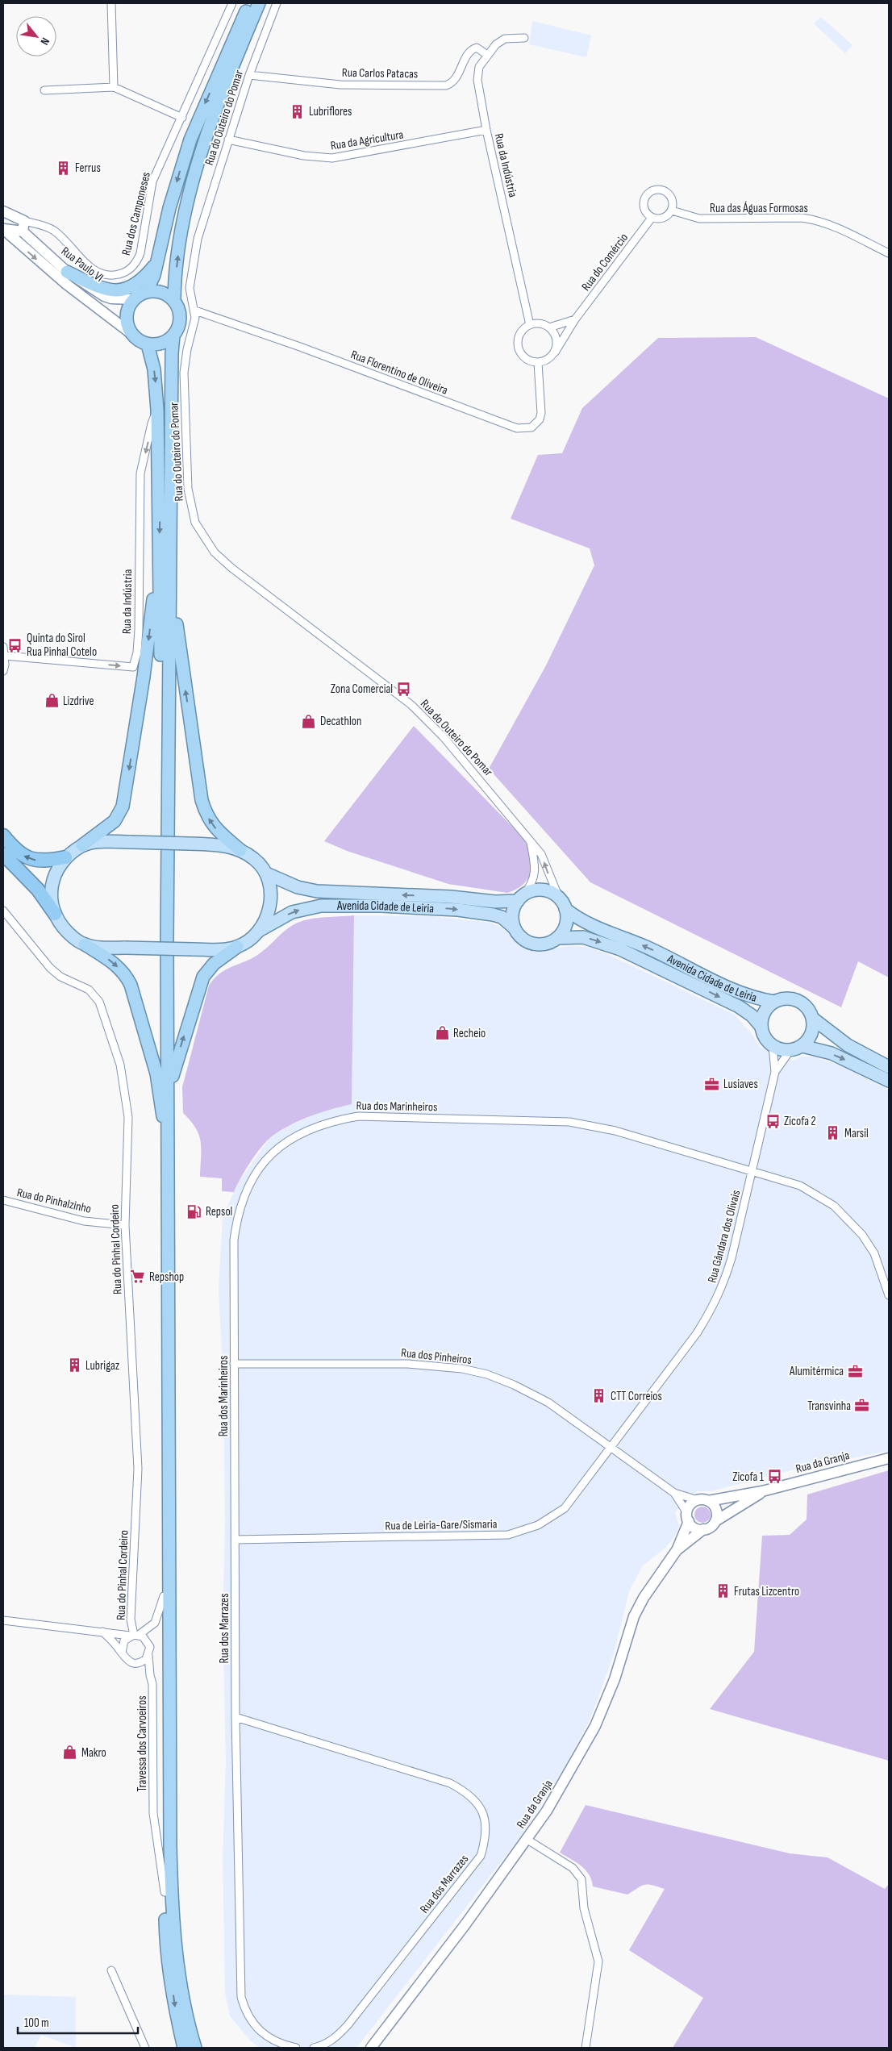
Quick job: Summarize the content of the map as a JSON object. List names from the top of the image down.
{
  "streets": {
    "main road": ["Rua Paulo VI", "Avenida Cidade de Leiria", "Rua da Granja"],
    "street": [
      "Rua Carlos Patacas",
      "Rua do Outeiro do Pomar",
      "Rua da Agricultura",
      "Rua da Indústria",
      "Rua das Águas Formosas",
      "Rua dos Camponeses",
      "Rua do Comércio",
      "Rua Florentino de Oliveira",
      "Rua dos Marinheiros",
      "Rua do Pinhalzinho",
      "Rua Gândara dos Olivais",
      "Rua do Pinhal Cordeiro",
      "Rua dos Pinheiros",
      "Rua de Leiria-Gare/Sismaria",
      "Rua dos Marrazes",
      "Travessa dos Carvoeiros"
    ]
  },
  "crossings": [
    ["Rua Carlos Patacas", "Rua do Outeiro do Pomar"],
    ["Rua Carlos Patacas", "Rua da Indústria"],
    ["Rua do Outeiro do Pomar", "Rua da Agricultura"],
    ["Rua do Outeiro do Pomar", "Rua Florentino de Oliveira"],
    ["Rua do Outeiro do Pomar", "Avenida Cidade de Leiria"],
    ["Rua da Agricultura", "Rua da Indústria"],
    ["Rua da Indústria", "Rua do Comércio"],
    ["Rua da Indústria", "Rua Florentino de Oliveira"],
    ["Rua das Águas Formosas", "Rua do Comércio"],
    ["Rua dos Camponeses", "Rua Paulo VI"],
    ["Rua do Comércio", "Rua Florentino de Oliveira"],
    ["Avenida Cidade de Leiria", "Rua Gândara dos Olivais"],
    ["Rua dos Marinheiros", "Rua Gândara dos Olivais"],
    ["Rua dos Marinheiros", "Rua dos Pinheiros"],
    ["Rua dos Marinheiros", "Rua de Leiria-Gare/Sismaria"],
    ["Rua dos Marinheiros", "Rua dos Marrazes"],
    ["Rua do Pinhalzinho", "Rua do Pinhal Cordeiro"],
    ["Rua Gândara dos Olivais", "Rua dos Pinheiros"],
    ["Rua Gândara dos Olivais", "Rua de Leiria-Gare/Sismaria"],
    ["Rua do Pinhal Cordeiro", "Travessa dos Carvoeiros"],
    ["Rua dos Pinheiros", "Rua da Granja"],
    ["Rua dos Pinheiros", "Rua de Leiria-Gare/Sismaria"],
    ["Rua de Leiria-Gare/Sismaria", "Rua dos Marrazes"]
  ],
  "places": {
    "building": [
      "Lubriflores",
      "Ferrus",
      "Marsil",
      "Lubrigaz",
      "CTT Correios",
      "Frutas Lizcentro"
    ],
    "bus stop": [
      "Quinta do Sirol Rua Pinhal Cotelo",
      "Zona Comercial",
      "Zicofa 2",
      "Zicofa 1"
    ],
    "shop": [
      "Lizdrive",
      "Decathlon",
      "Recheio",
      "Makro"
    ],
    "office": ["Lusiaves", "Alumitérmica", "Transvinha"],
    "fuel station": ["Repsol"],
    "supermarket": ["Repshop"]
  },
  "scale_bar": "100 m",
  "north": "bottom right"
}
